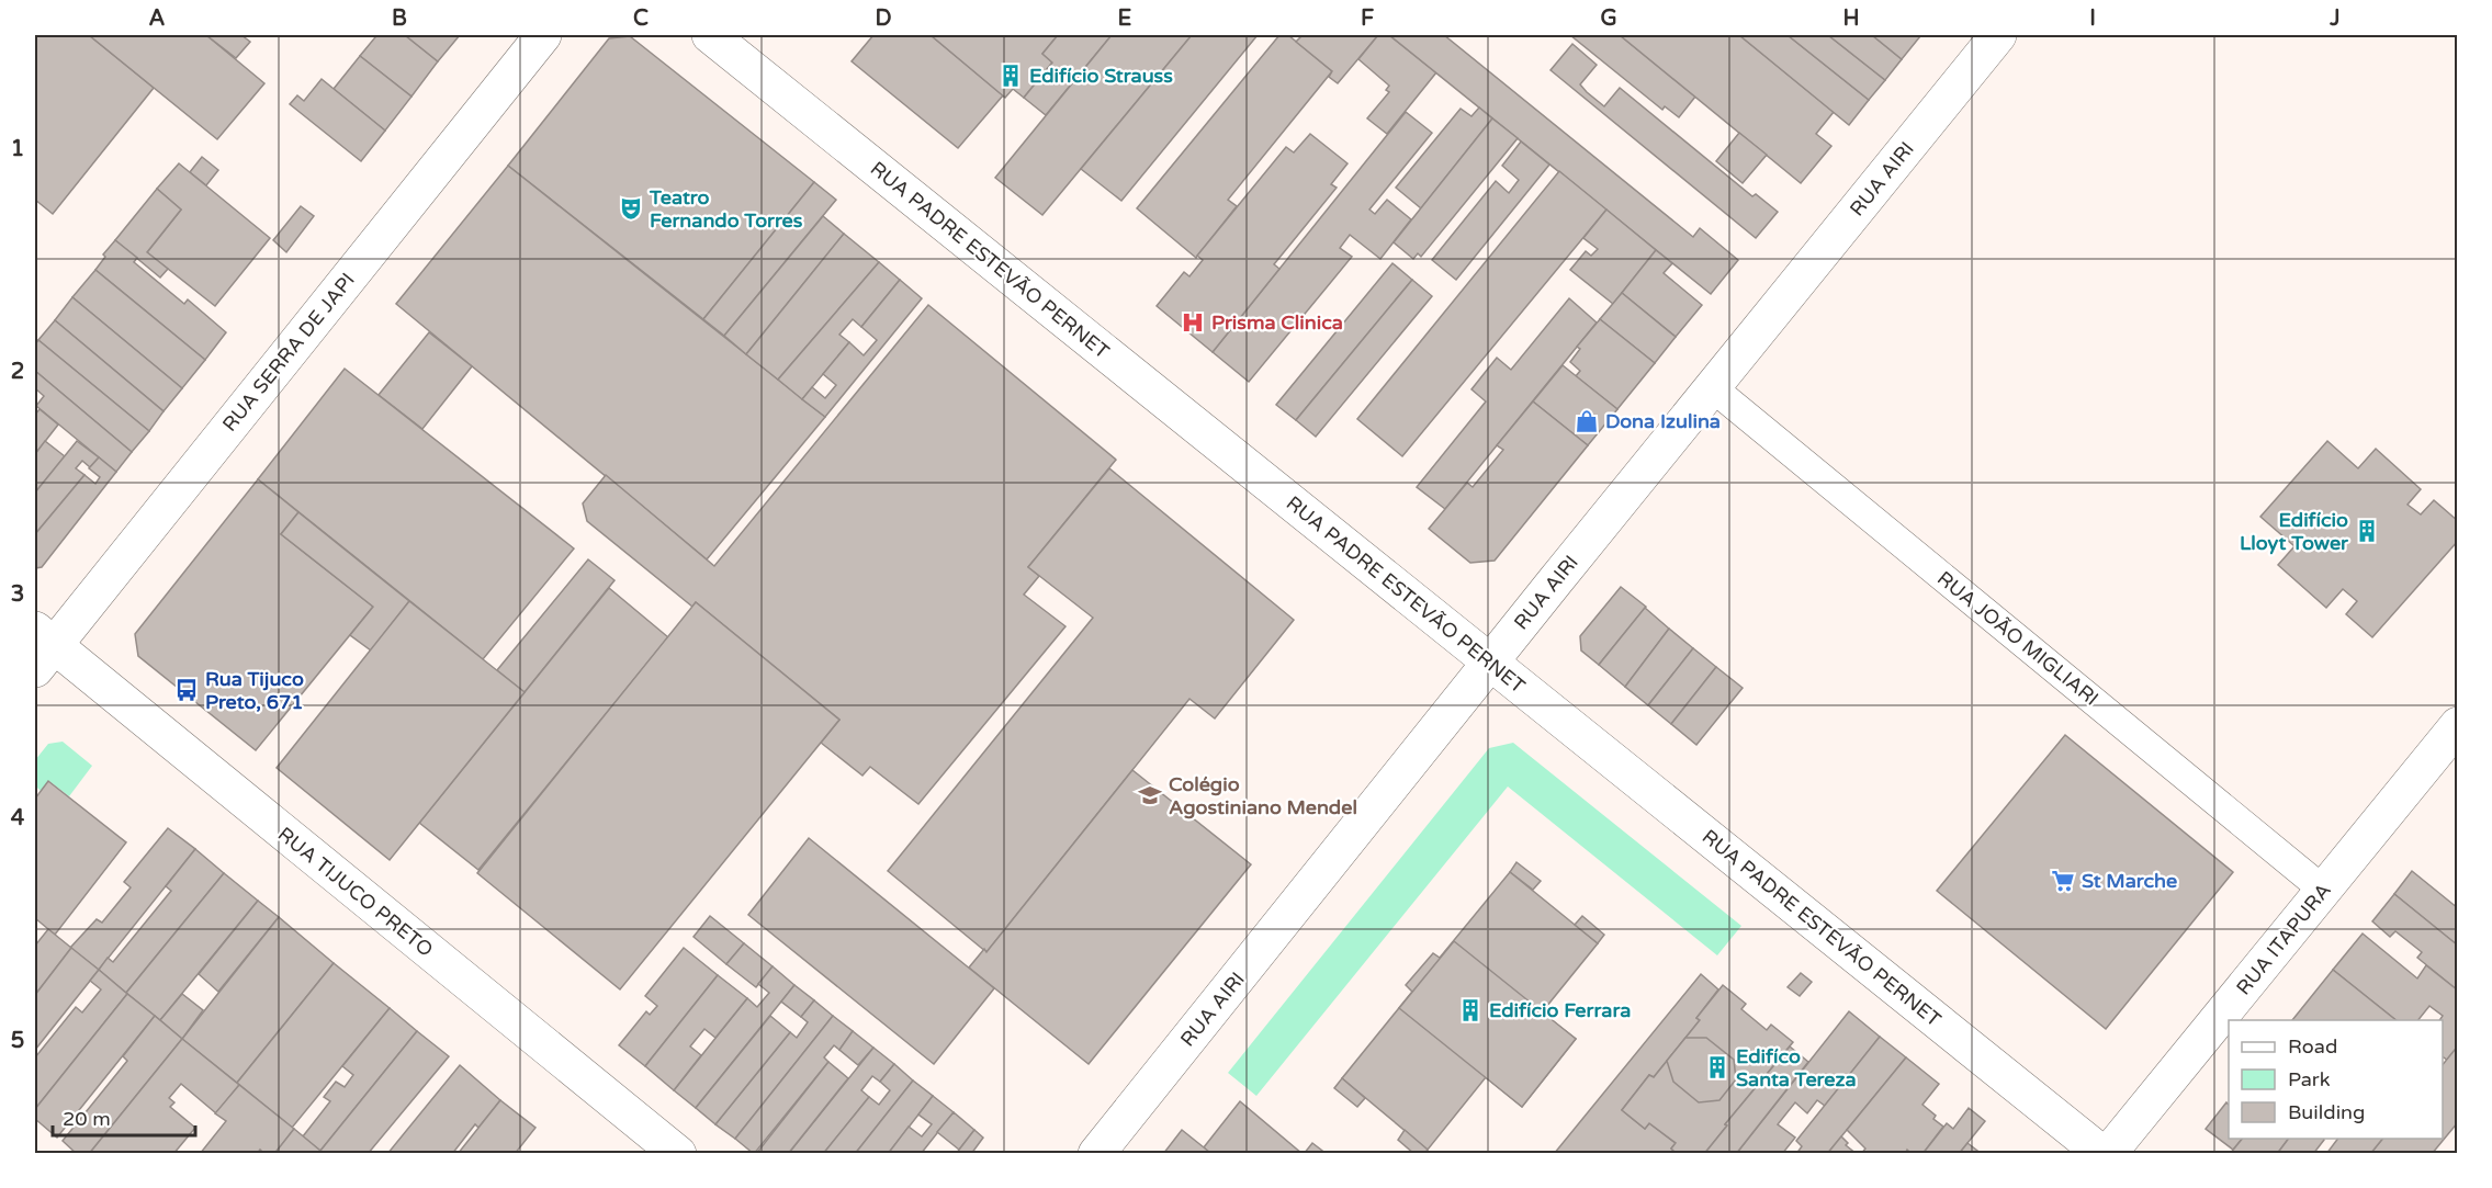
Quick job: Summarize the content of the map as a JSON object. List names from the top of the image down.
{
  "streets": {
    "street": [
      "RUA AIRI",
      "RUA PADRE ESTEVÃO PERNET",
      "RUA SERRA DE JAPI",
      "RUA TIJUCO PRETO",
      "RUA ITAPURA"
    ],
    "lane": ["RUA JOÃO MIGLIARI"]
  },
  "crossings": [
    ["RUA AIRI", "RUA PADRE ESTEVÃO PERNET"],
    ["RUA AIRI", "RUA JOÃO MIGLIARI"],
    ["RUA SERRA DE JAPI", "RUA TIJUCO PRETO"],
    ["RUA JOÃO MIGLIARI", "RUA ITAPURA"]
  ],
  "places": {
    "building": [
      "Edifício Strauss",
      "Edifício Lloyt Tower",
      "Edifício Ferrara",
      "Edifíco Santa Tereza"
    ],
    "theatre": ["Teatro Fernando Torres"],
    "hospital": ["Prisma Clinica"],
    "shop": ["Dona Izulina"],
    "bus stop": ["Rua Tijuco Preto, 671"],
    "school or university": ["Colégio Agostiniano Mendel"],
    "supermarket": ["St Marche"]
  },
  "legend": ["Road", "Park", "Building"],
  "scale_bar": "20 m",
  "grid": {
    "columns": [
      "A",
      "B",
      "C",
      "D",
      "E",
      "F",
      "G",
      "H",
      "I",
      "J"
    ],
    "rows": [
      "1",
      "2",
      "3",
      "4",
      "5"
    ]
  }
}
